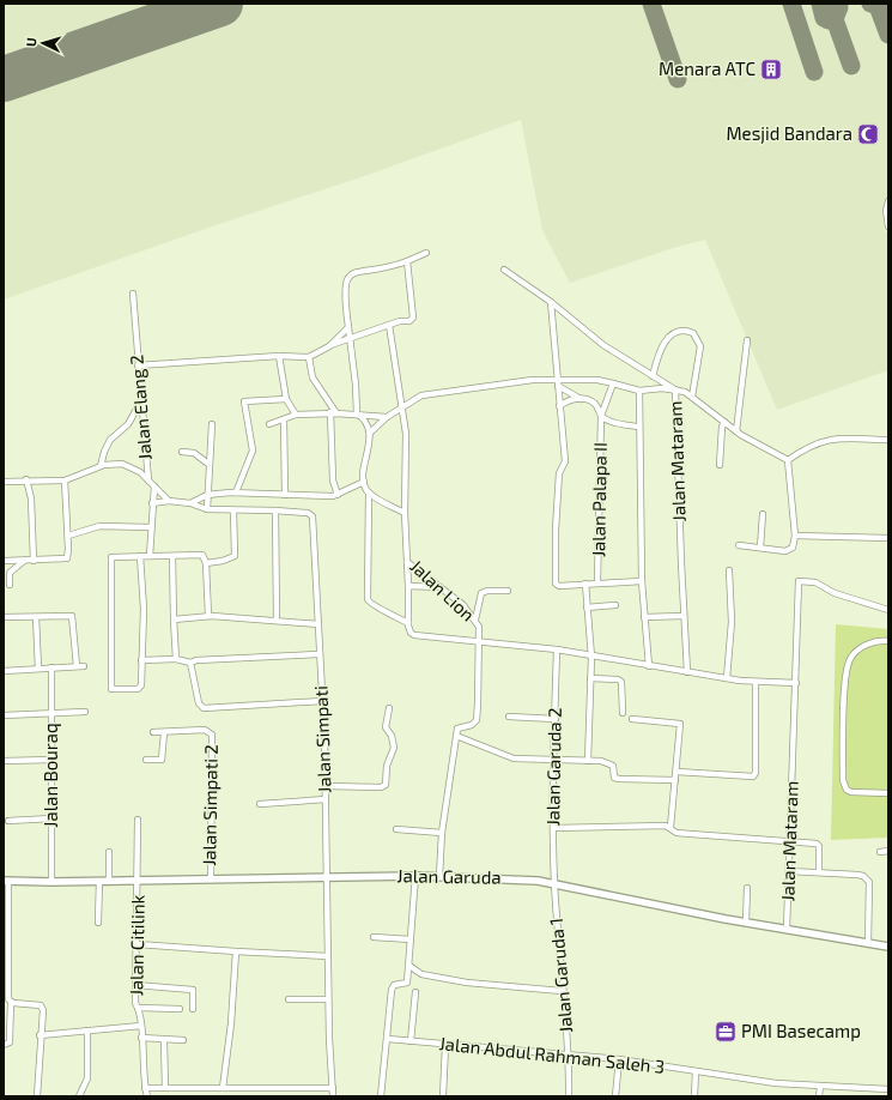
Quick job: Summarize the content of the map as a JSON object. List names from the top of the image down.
{
  "streets": {
    "street": [
      "Jalan Elang 2",
      "Jalan Mataram",
      "Jalan Palapa II",
      "Jalan Lion",
      "Jalan Simpati",
      "Jalan Garuda 2",
      "Jalan Bouraq",
      "Jalan Simpati 2",
      "Jalan Garuda",
      "Jalan Citilink",
      "Jalan Garuda 1",
      "Jalan Abdul Rahman Saleh 3"
    ]
  },
  "crossings": [
    ["Jalan Elang 2", "Jalan Simpati"],
    ["Jalan Mataram", "Jalan Garuda"],
    ["Jalan Simpati", "Jalan Garuda"],
    ["Jalan Garuda 2", "Jalan Garuda"],
    ["Jalan Garuda 2", "Jalan Garuda 1"],
    ["Jalan Bouraq", "Jalan Garuda"],
    ["Jalan Simpati 2", "Jalan Garuda"],
    ["Jalan Garuda", "Jalan Citilink"],
    ["Jalan Garuda", "Jalan Garuda 1"],
    ["Jalan Garuda 1", "Jalan Abdul Rahman Saleh 3"]
  ],
  "places": {
    "building": ["Menara ATC"],
    "mosque": ["Mesjid Bandara"],
    "office": ["PMI Basecamp"]
  },
  "north": "left"
}
